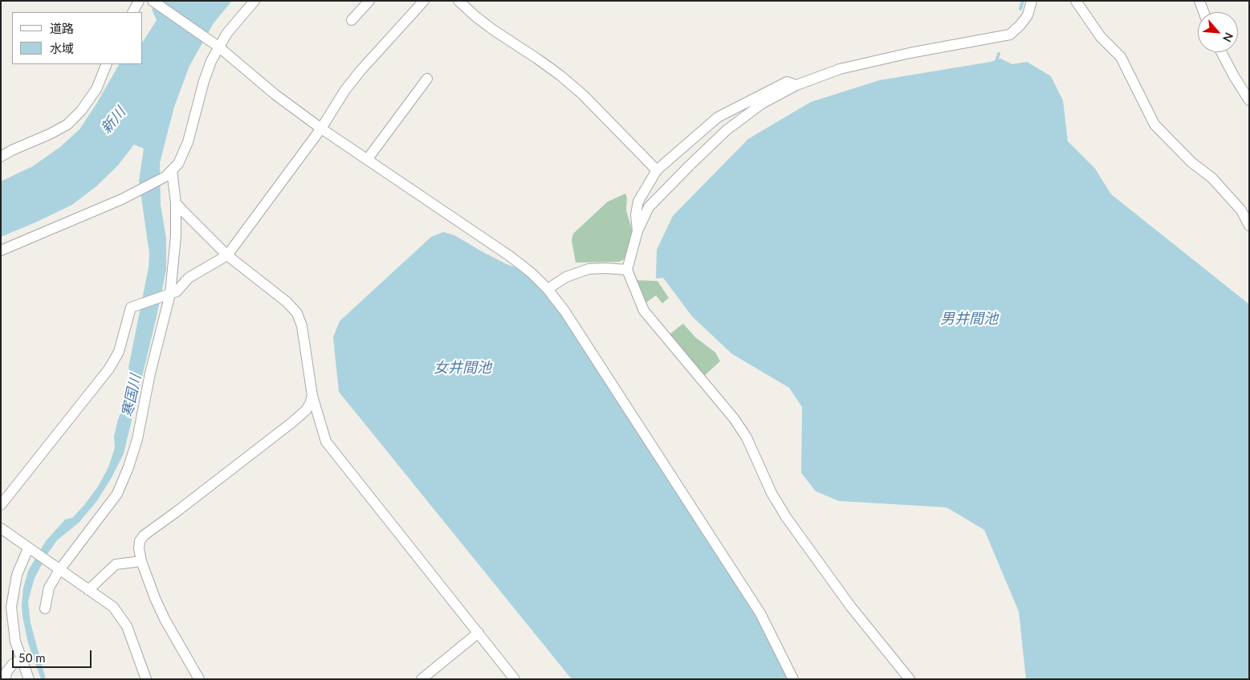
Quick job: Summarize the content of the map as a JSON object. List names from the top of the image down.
{
  "water": [
    "新川",
    "男井間池",
    "女井間池",
    "寒国川"
  ],
  "legend": ["道路", "水域"],
  "scale_bar": "50 m",
  "north": "bottom right"
}
